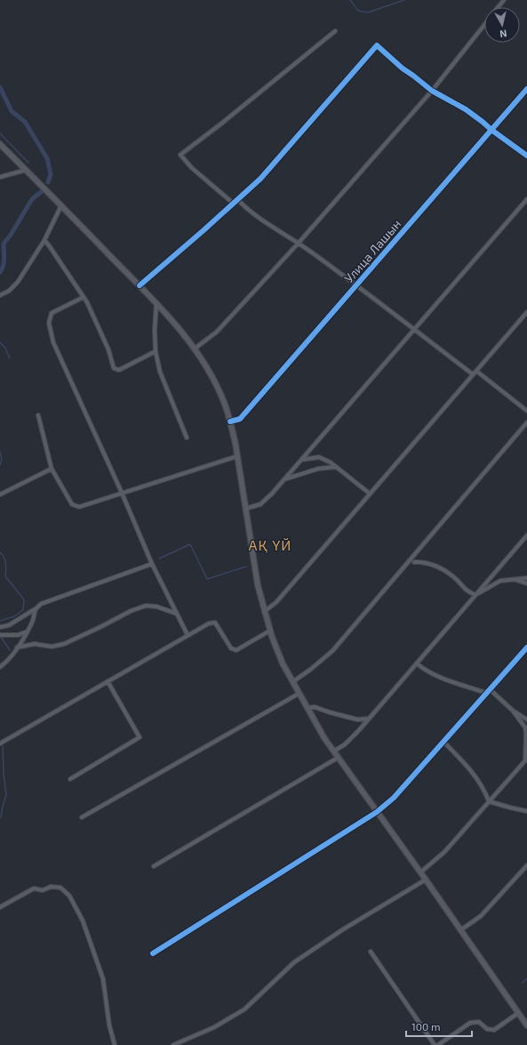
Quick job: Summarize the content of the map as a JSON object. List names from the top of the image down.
{
  "streets": {
    "street": ["Улица Лашын"]
  },
  "districts": ["АҚ ҮЙ"],
  "scale_bar": "100 m",
  "north": "bottom"
}
